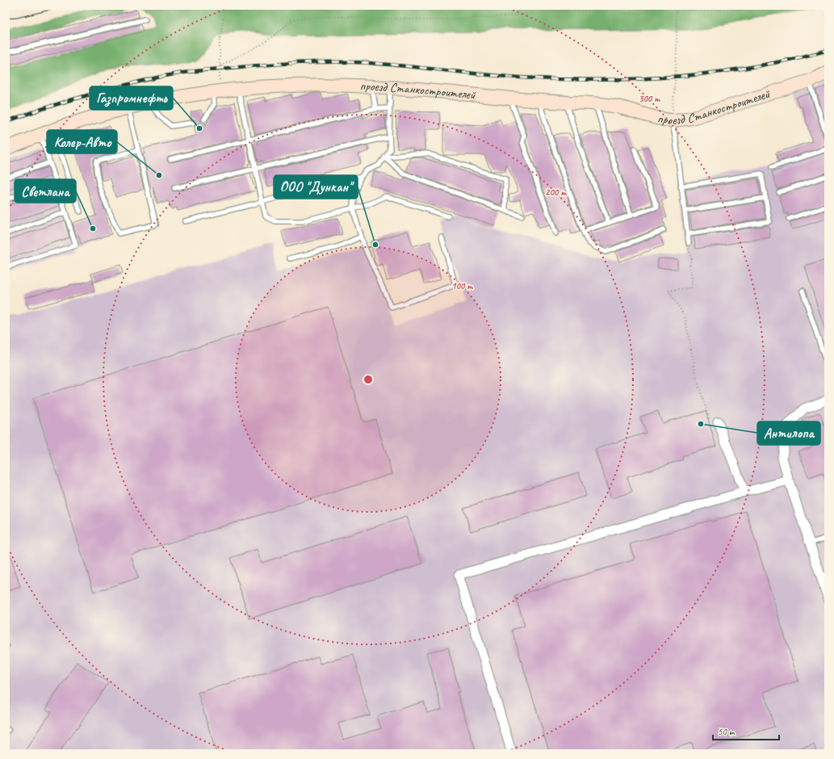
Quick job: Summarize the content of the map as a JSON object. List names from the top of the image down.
{
  "streets": {
    "main road": ["проезд Станкостроителей"]
  },
  "places": [
    "Газпромнефть",
    "Колер-Авто",
    "Светлана",
    "ООО \"Дункан\"",
    "Aнтилопа"
  ],
  "scale_bar": "50 m",
  "rings": ["300 m", "200 m", "100 m"]
}
